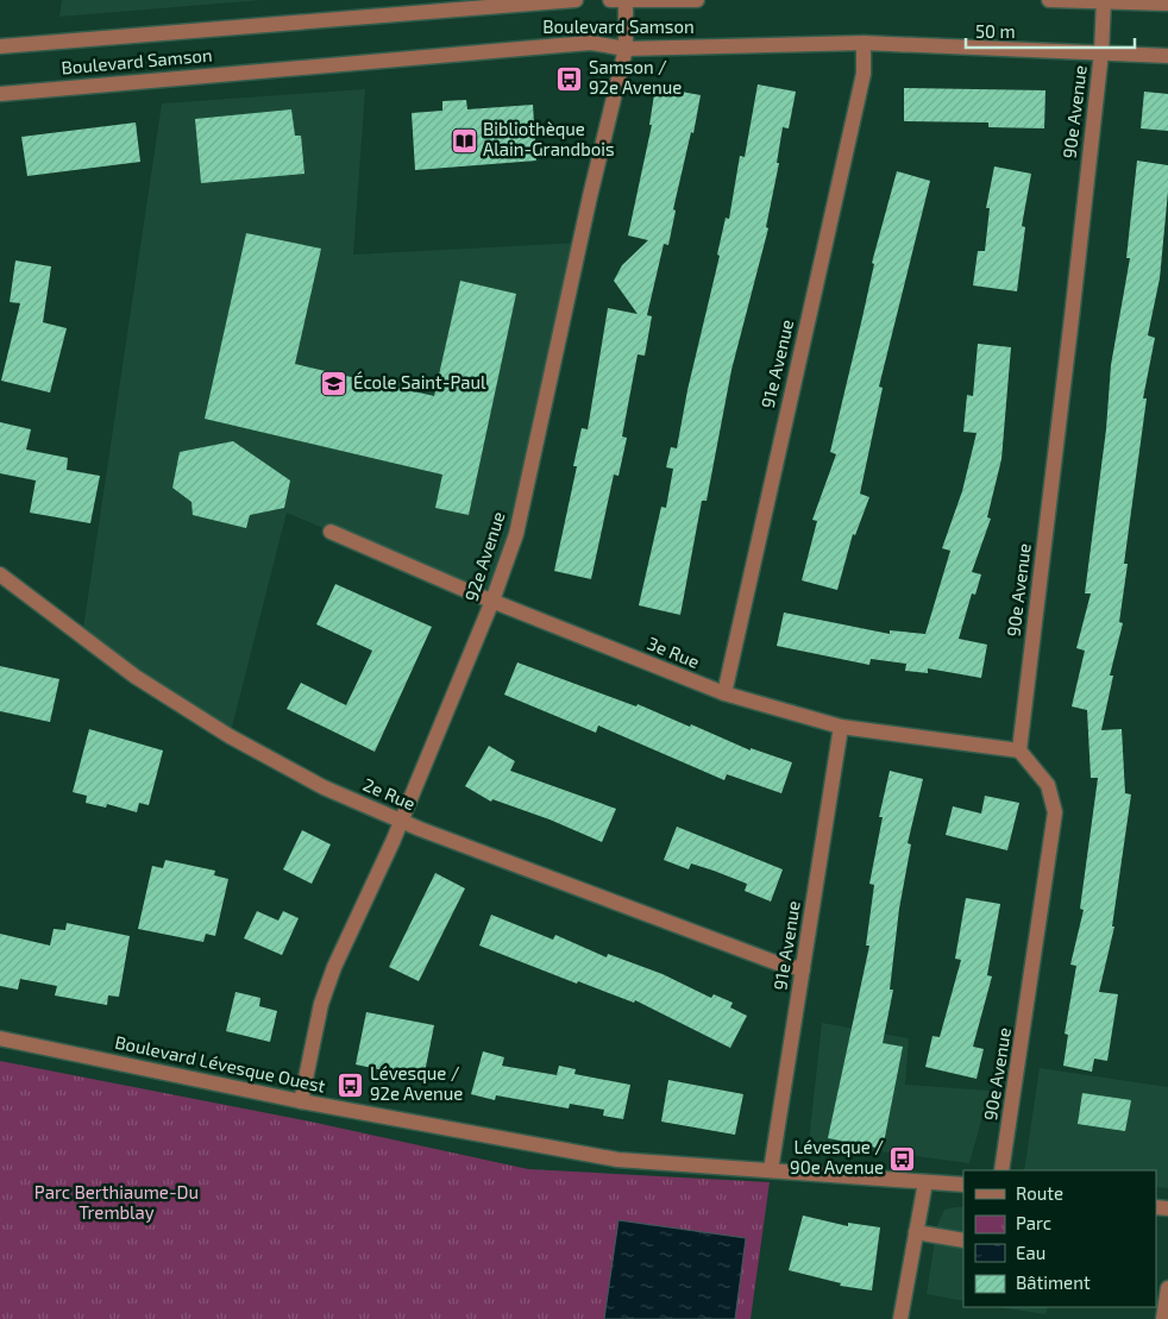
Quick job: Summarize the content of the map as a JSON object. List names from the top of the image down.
{
  "streets": {
    "street": [
      "Boulevard Samson",
      "90e Avenue",
      "91e Avenue",
      "92e Avenue",
      "3e Rue",
      "2e Rue",
      "Boulevard Lévesque Ouest"
    ]
  },
  "crossings": [
    ["Boulevard Samson", "90e Avenue"],
    ["Boulevard Samson", "91e Avenue"],
    ["Boulevard Samson", "92e Avenue"],
    ["90e Avenue", "3e Rue"],
    ["91e Avenue", "3e Rue"],
    ["91e Avenue", "2e Rue"],
    ["91e Avenue", "Boulevard Lévesque Ouest"],
    ["92e Avenue", "3e Rue"],
    ["92e Avenue", "2e Rue"],
    ["92e Avenue", "Boulevard Lévesque Ouest"]
  ],
  "parks": ["Parc Berthiaume-Du Tremblay"],
  "places": {
    "bus stop": ["Samson / 92e Avenue", "Lévesque / 92e Avenue", "Lévesque / 90e Avenue"],
    "library": ["Bibliothèque Alain-Grandbois"],
    "school or university": ["École Saint-Paul"]
  },
  "legend": [
    "Route",
    "Parc",
    "Eau",
    "Bâtiment"
  ],
  "scale_bar": "50 m"
}
